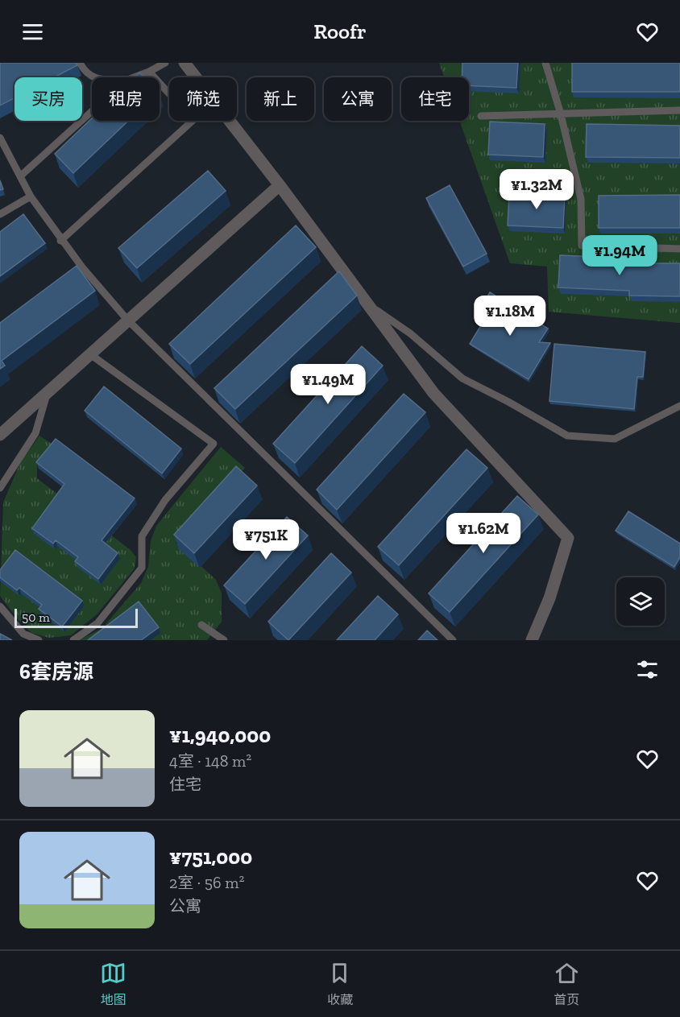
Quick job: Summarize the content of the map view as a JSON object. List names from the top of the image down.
{
  "scale_bar": "50 m",
  "page": {
    "header": "Roofr",
    "chip": [
      "买房",
      "租房",
      "筛选",
      "新上",
      "公寓",
      "住宅"
    ],
    "price": [
      "¥1.32M",
      "¥1.94M",
      "¥1.18M",
      "¥1.49M",
      "¥1.62M",
      "¥751K"
    ],
    "scale": "50 m",
    "heading": "6套房源",
    "list": [
      {
        "name": "¥1,940,000",
        "note": "4室 · 148 m² · 住宅"
      },
      {
        "name": "¥751,000",
        "note": "2室 · 56 m² · 公寓"
      }
    ],
    "tabs": ["地图", "收藏", "首页"]
  }
}
